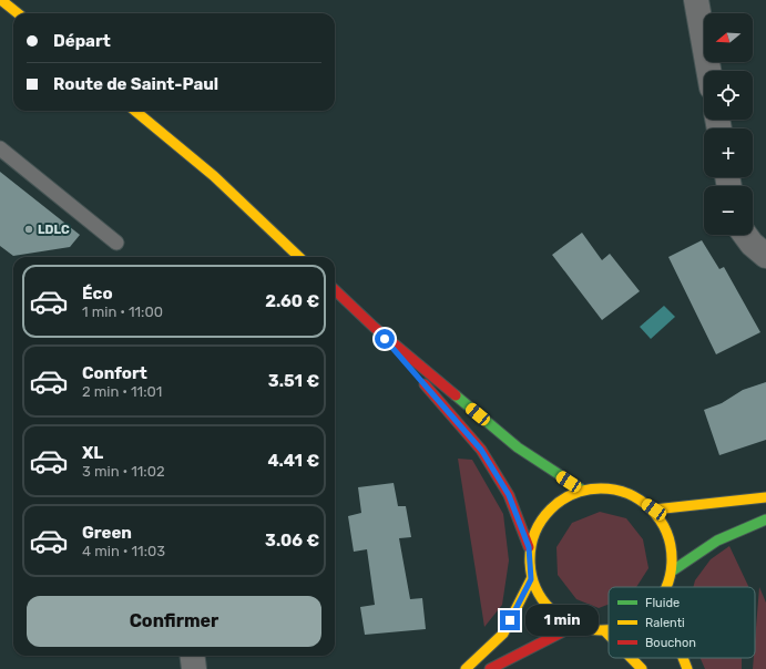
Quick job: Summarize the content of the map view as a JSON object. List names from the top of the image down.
{
  "places": ["LDLC"],
  "legend": ["Fluide", "Ralenti", "Bouchon"],
  "north": "left",
  "page": {
    "map_buttons": ["+", "−"],
    "banner": ["Départ", "Route de Saint-Paul"],
    "list": [
      {
        "name": "Éco",
        "note": "1 min · 11:00",
        "value": "2.60 €"
      },
      {
        "name": "Confort",
        "note": "2 min · 11:01",
        "value": "3.51 €"
      },
      {
        "name": "XL",
        "note": "3 min · 11:02",
        "value": "4.41 €"
      },
      {
        "name": "Green",
        "note": "4 min · 11:03",
        "value": "3.06 €"
      }
    ],
    "buttons": "Confirmer",
    "bubble": "1 min"
  }
}
